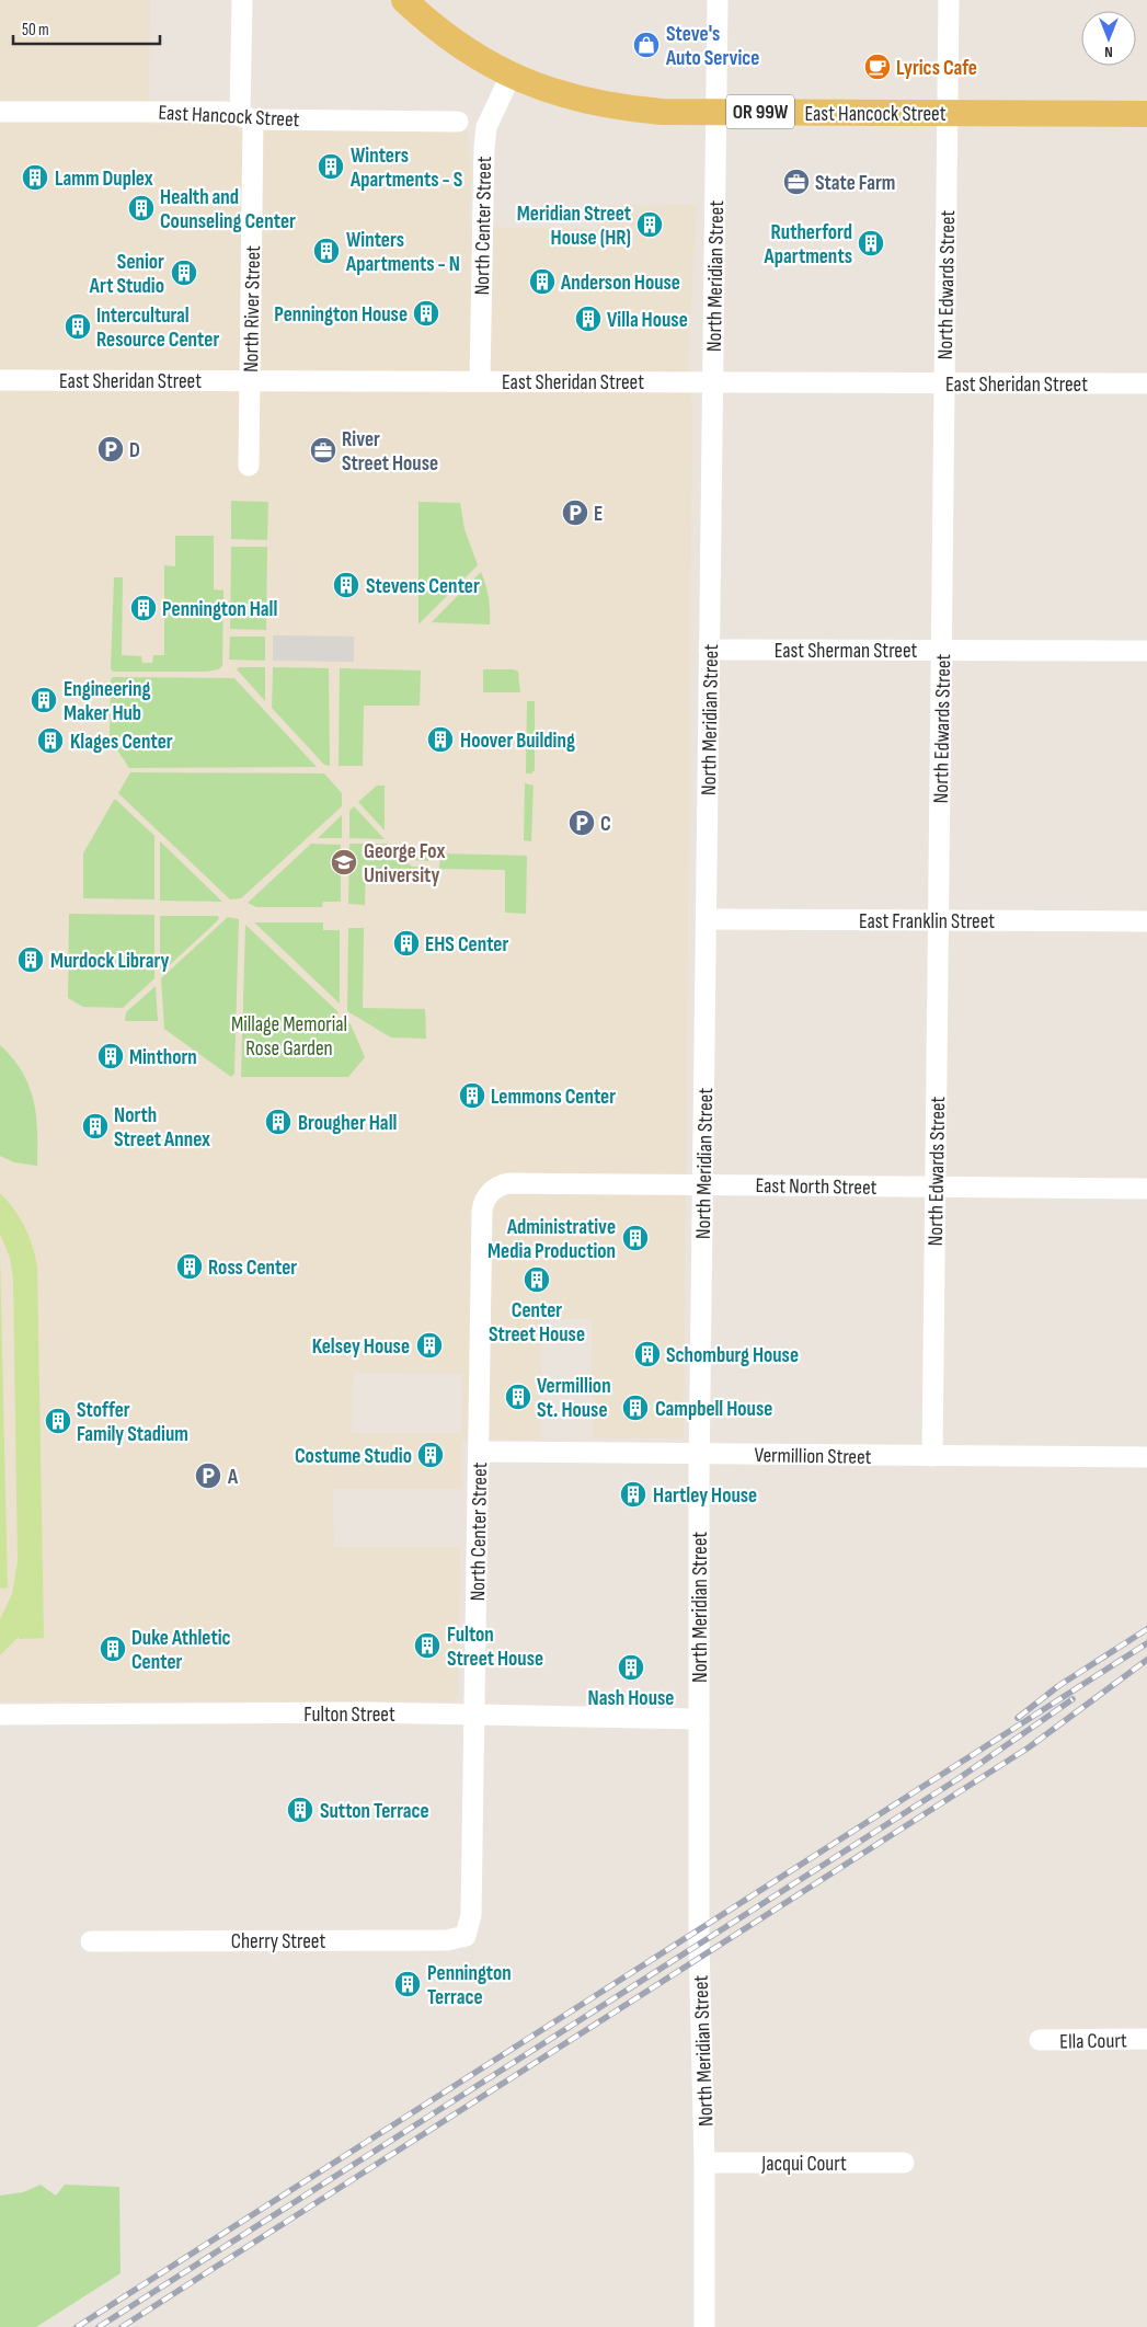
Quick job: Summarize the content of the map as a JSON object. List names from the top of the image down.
{
  "streets": {
    "main road": ["OR 99W", "East Hancock Street"],
    "street": [
      "North Center Street",
      "North Meridian Street",
      "North Edwards Street",
      "North River Street",
      "East Sheridan Street",
      "East Sherman Street",
      "East Franklin Street",
      "East North Street",
      "Vermillion Street",
      "Fulton Street",
      "Cherry Street",
      "Ella Court",
      "Jacqui Court"
    ]
  },
  "crossings": [
    ["East Hancock Street", "North Center Street"],
    ["East Hancock Street", "North Meridian Street"],
    ["East Hancock Street", "North Edwards Street"],
    ["East Hancock Street", "North River Street"],
    ["North Center Street", "East Sheridan Street"],
    ["North Center Street", "East North Street"],
    ["North Center Street", "Vermillion Street"],
    ["North Center Street", "Fulton Street"],
    ["North Center Street", "Cherry Street"],
    ["North Meridian Street", "East Sheridan Street"],
    ["North Meridian Street", "East Sherman Street"],
    ["North Meridian Street", "East Franklin Street"],
    ["North Meridian Street", "East North Street"],
    ["North Meridian Street", "Vermillion Street"],
    ["North Meridian Street", "Fulton Street"],
    ["North Meridian Street", "Jacqui Court"],
    ["North Edwards Street", "East Sheridan Street"],
    ["North Edwards Street", "East Sherman Street"],
    ["North Edwards Street", "East Franklin Street"],
    ["North Edwards Street", "East North Street"],
    ["North Edwards Street", "Vermillion Street"],
    ["North River Street", "East Sheridan Street"]
  ],
  "parks": ["Millage Memorial Rose Garden"],
  "places": {
    "shop": ["Steve's Auto Service"],
    "cafe": ["Lyrics Cafe"],
    "building": [
      "Winters Apartments - S",
      "Lamm Duplex",
      "Health and Counseling Center",
      "Meridian Street House (HR)",
      "Rutherford Apartments",
      "Winters Apartments - N",
      "Senior Art Studio",
      "Anderson House",
      "Pennington House",
      "Villa House",
      "Intercultural Resource Center",
      "Stevens Center",
      "Pennington Hall",
      "Engineering Maker Hub",
      "Hoover Building",
      "Klages Center",
      "EHS Center",
      "Murdock Library",
      "Minthorn",
      "Lemmons Center",
      "Brougher Hall",
      "North Street Annex",
      "Administrative Media Production",
      "Ross Center",
      "Center Street House",
      "Kelsey House",
      "Schomburg House",
      "Vermillion St. House",
      "Campbell House",
      "Stoffer Family Stadium",
      "Costume Studio",
      "Hartley House",
      "Fulton Street House",
      "Duke Athletic Center",
      "Nash House",
      "Sutton Terrace",
      "Pennington Terrace"
    ],
    "office": ["State Farm", "River Street House"],
    "parking": [
      "D",
      "E",
      "C",
      "A"
    ],
    "school or university": ["George Fox University"]
  },
  "scale_bar": "50 m",
  "north": "bottom"
}
